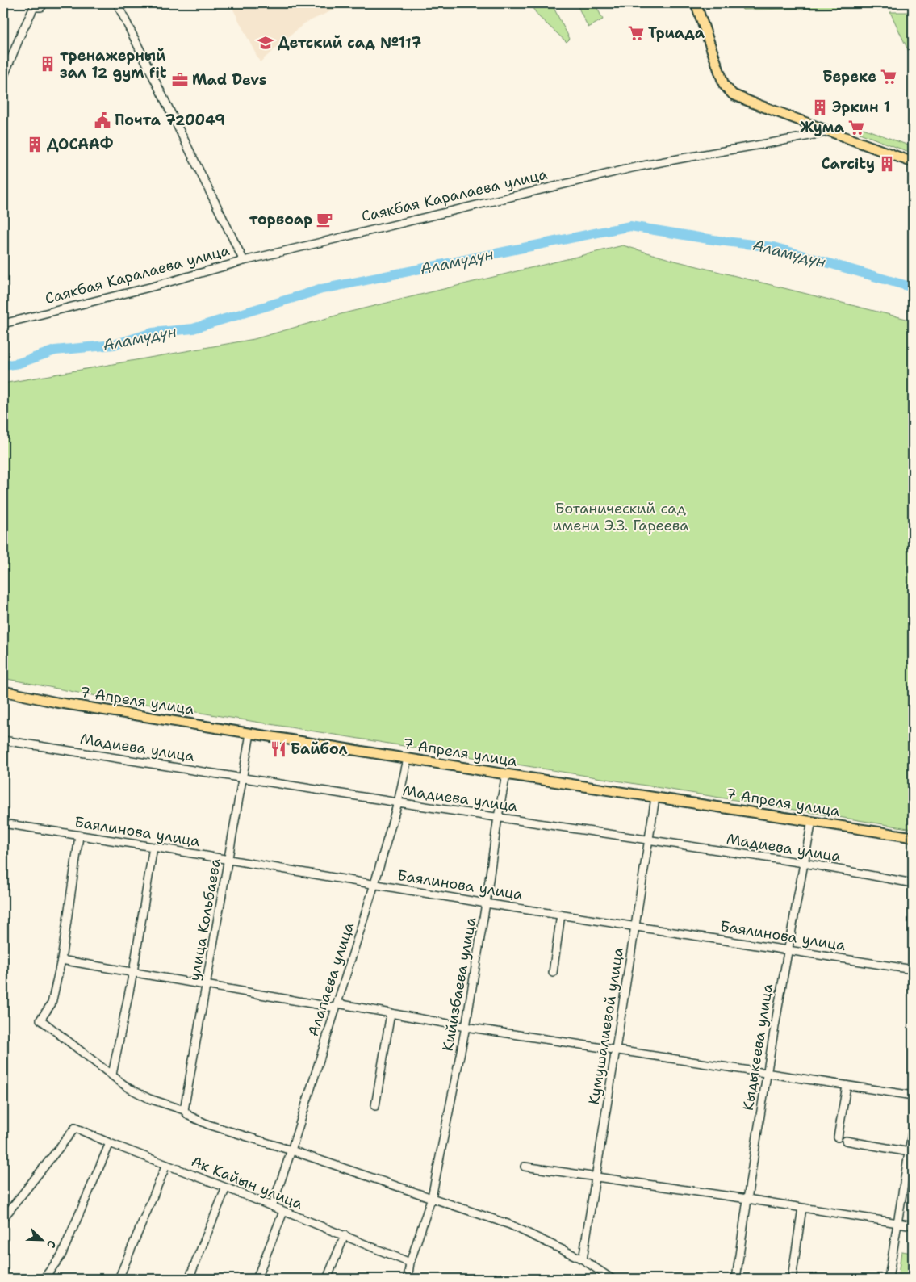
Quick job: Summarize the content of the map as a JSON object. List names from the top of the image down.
{
  "streets": {
    "main road": ["7 Апреля улица"],
    "street": [
      "Саякбая Каралаева улица",
      "Мадиева улица",
      "Баялинова улица",
      "улица Кольбаева",
      "Алапаева улица",
      "Кийизбаева улица",
      "Кумушалиевой улица",
      "Кыдыкеева улица",
      "Ак Кайын улица"
    ]
  },
  "crossings": [
    ["7 Апреля улица", "улица Кольбаева"],
    ["7 Апреля улица", "Алапаева улица"],
    ["7 Апреля улица", "Кийизбаева улица"],
    ["7 Апреля улица", "Кумушалиевой улица"],
    ["7 Апреля улица", "Кыдыкеева улица"],
    ["Мадиева улица", "улица Кольбаева"],
    ["Мадиева улица", "Алапаева улица"],
    ["Мадиева улица", "Кийизбаева улица"],
    ["Мадиева улица", "Кумушалиевой улица"],
    ["Мадиева улица", "Кыдыкеева улица"],
    ["Баялинова улица", "улица Кольбаева"],
    ["Баялинова улица", "Алапаева улица"],
    ["Баялинова улица", "Кийизбаева улица"],
    ["Баялинова улица", "Кумушалиевой улица"],
    ["Баялинова улица", "Кыдыкеева улица"],
    ["Алапаева улица", "Ак Кайын улица"],
    ["Кийизбаева улица", "Ак Кайын улица"]
  ],
  "water": ["Аламүдүн"],
  "parks": ["Ботанический сад имени Э.З. Гареева"],
  "places": {
    "supermarket": ["Триада", "Береке", "Жума"],
    "school or university": ["Детский сад №117"],
    "building": [
      "тренажерный зал 12 gym fit",
      "Эркин 1",
      "ДОСААФ",
      "Carcity"
    ],
    "office": ["Mad Devs"],
    "public building": ["Почта 720049"],
    "cafe": ["торвоар"],
    "restaurant": ["Байбол"]
  },
  "north": "bottom right"
}
